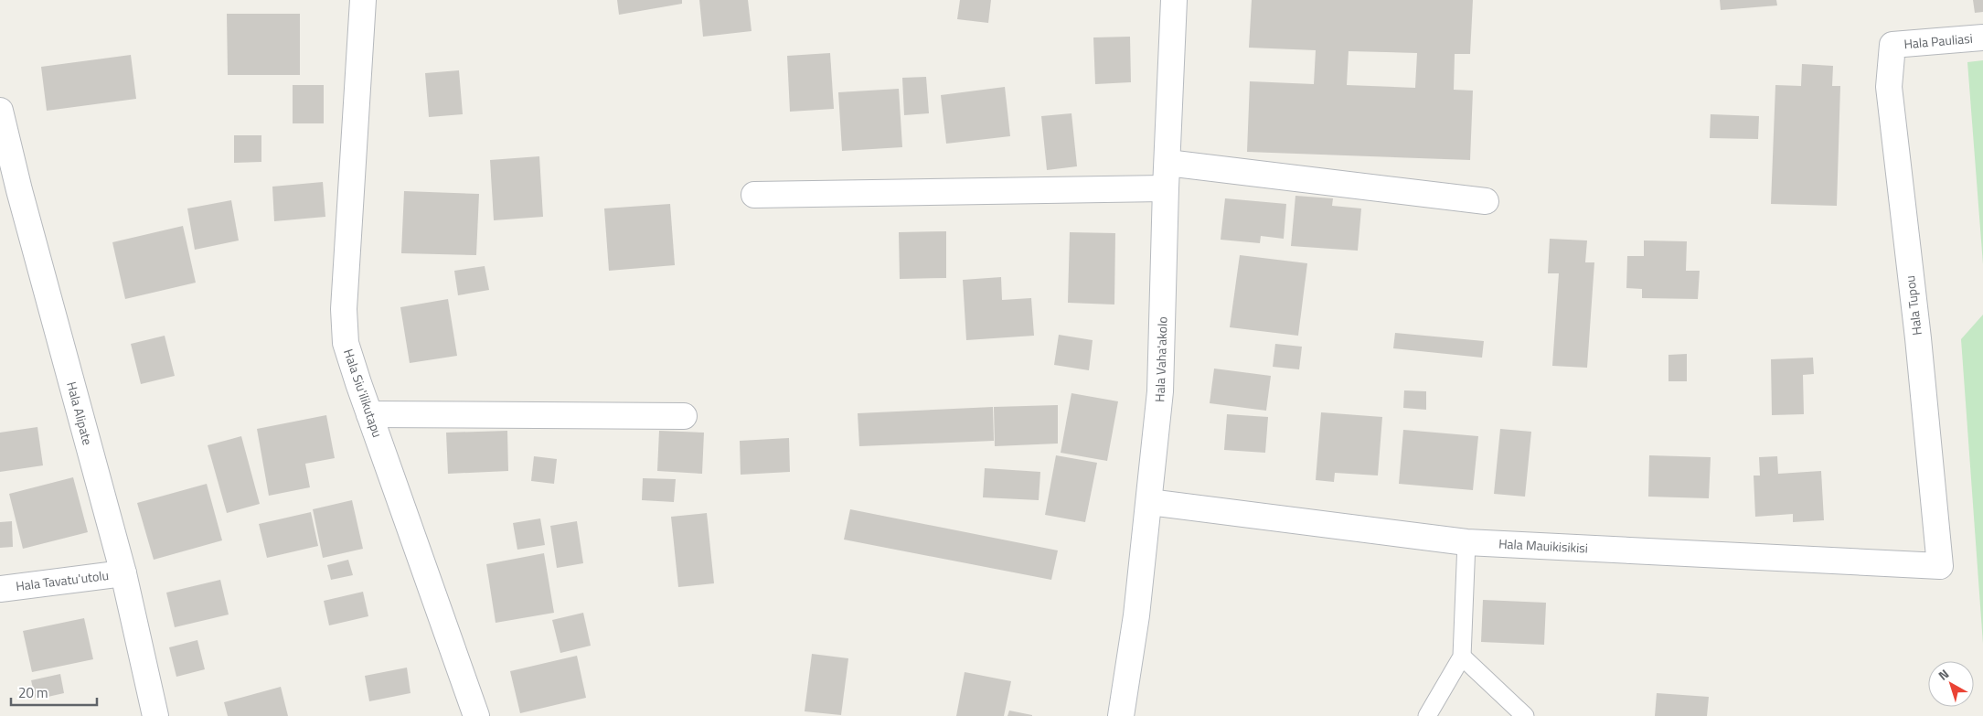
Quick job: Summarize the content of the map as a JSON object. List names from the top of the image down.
{
  "streets": {
    "street": [
      "Hala Pauliasi",
      "Hala Tupou",
      "Hala Vaha'akolo",
      "Hala Siu'ilikutapu",
      "Hala Alipate",
      "Hala Mauikisikisi",
      "Hala Tavatu'utolu"
    ]
  },
  "crossings": [
    ["Hala Pauliasi", "Hala Tupou"],
    ["Hala Tupou", "Hala Mauikisikisi"],
    ["Hala Vaha'akolo", "Hala Mauikisikisi"],
    ["Hala Alipate", "Hala Tavatu'utolu"]
  ],
  "scale_bar": "20 m",
  "north": "top left"
}
